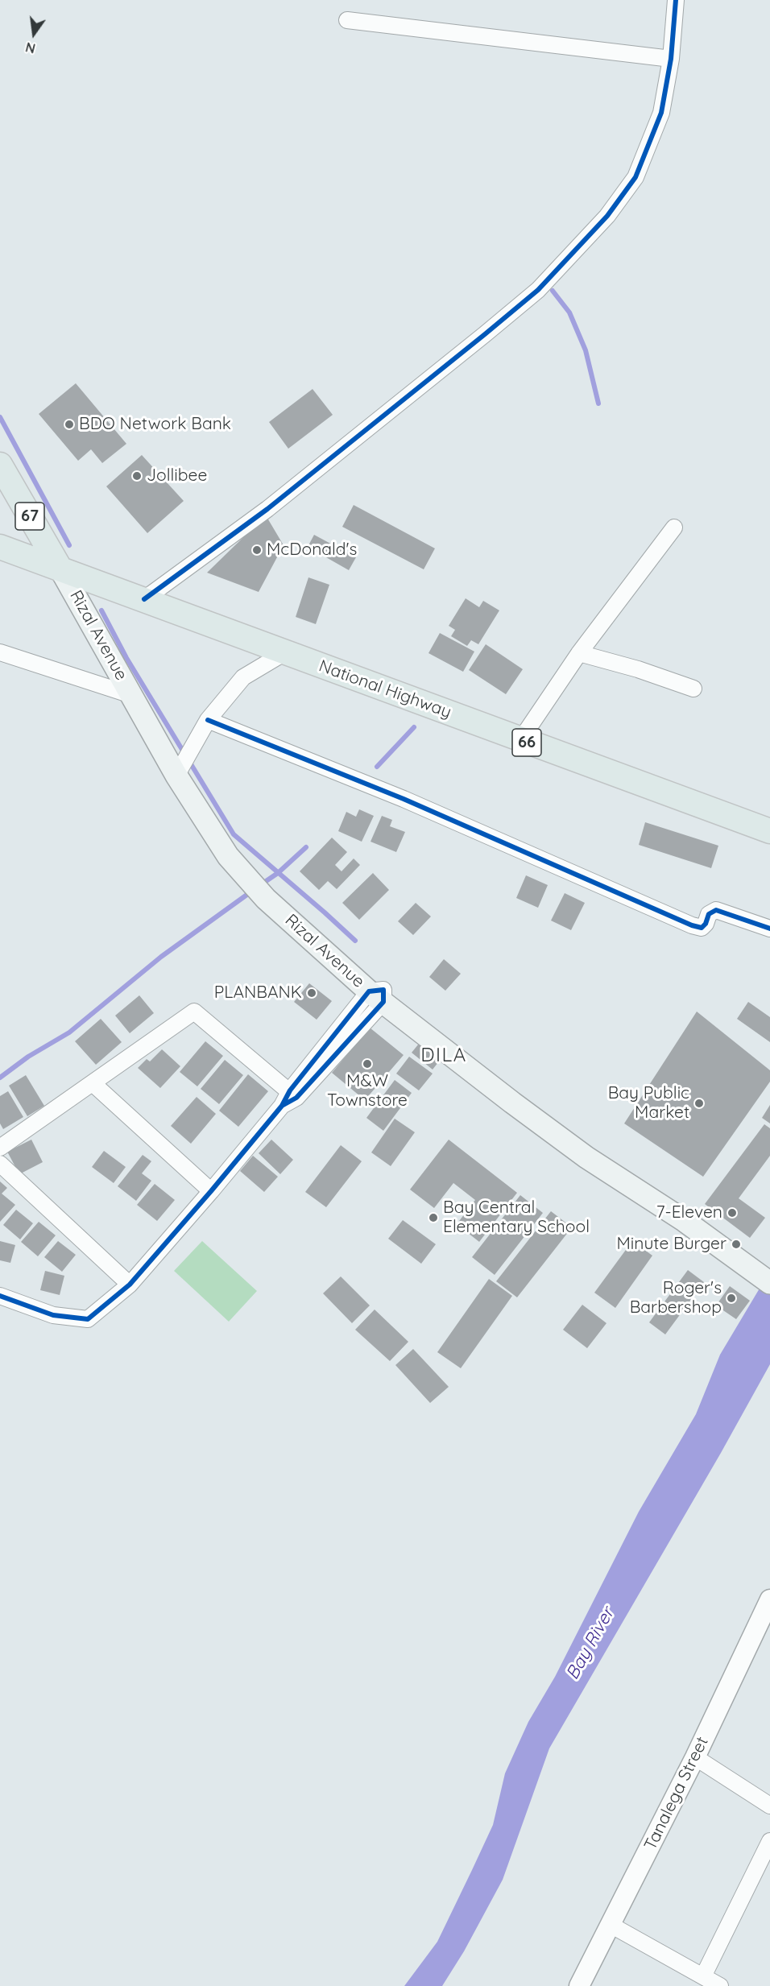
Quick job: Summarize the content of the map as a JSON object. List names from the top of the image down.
{
  "streets": {
    "main road": [
      "67",
      "Rizal Avenue",
      "National Highway",
      "66"
    ],
    "street": ["Tanalega Street"]
  },
  "crossings": [
    ["67", "Rizal Avenue"],
    ["67", "National Highway"],
    ["Rizal Avenue", "National Highway"]
  ],
  "districts": ["DILA"],
  "water": ["Bay River"],
  "places": [
    "BDO Network Bank",
    "Jollibee",
    "McDonald's",
    "PLANBANK",
    "M&W Townstore",
    "Bay Public Market",
    "7-Eleven",
    "Bay Central Elementary School",
    "Minute Burger",
    "Roger's Barbershop"
  ],
  "north": "bottom"
}
